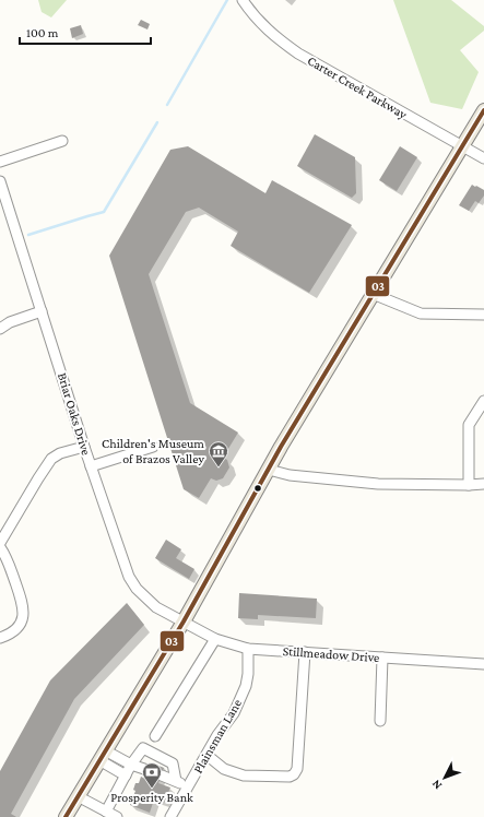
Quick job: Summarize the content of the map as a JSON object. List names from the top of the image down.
{
  "streets": {
    "street": [
      "Carter Creek Parkway",
      "Briar Oaks Drive",
      "Stillmeadow Drive",
      "Plainsman Lane"
    ]
  },
  "crossings": [
    ["Briar Oaks Drive", "Stillmeadow Drive"],
    ["Stillmeadow Drive", "Plainsman Lane"]
  ],
  "places": {
    "museum": ["Children's Museum of Brazos Valley"],
    "bank": ["Prosperity Bank"]
  },
  "lines": ["transit line 03"],
  "scale_bar": "100 m",
  "north": "bottom left"
}
